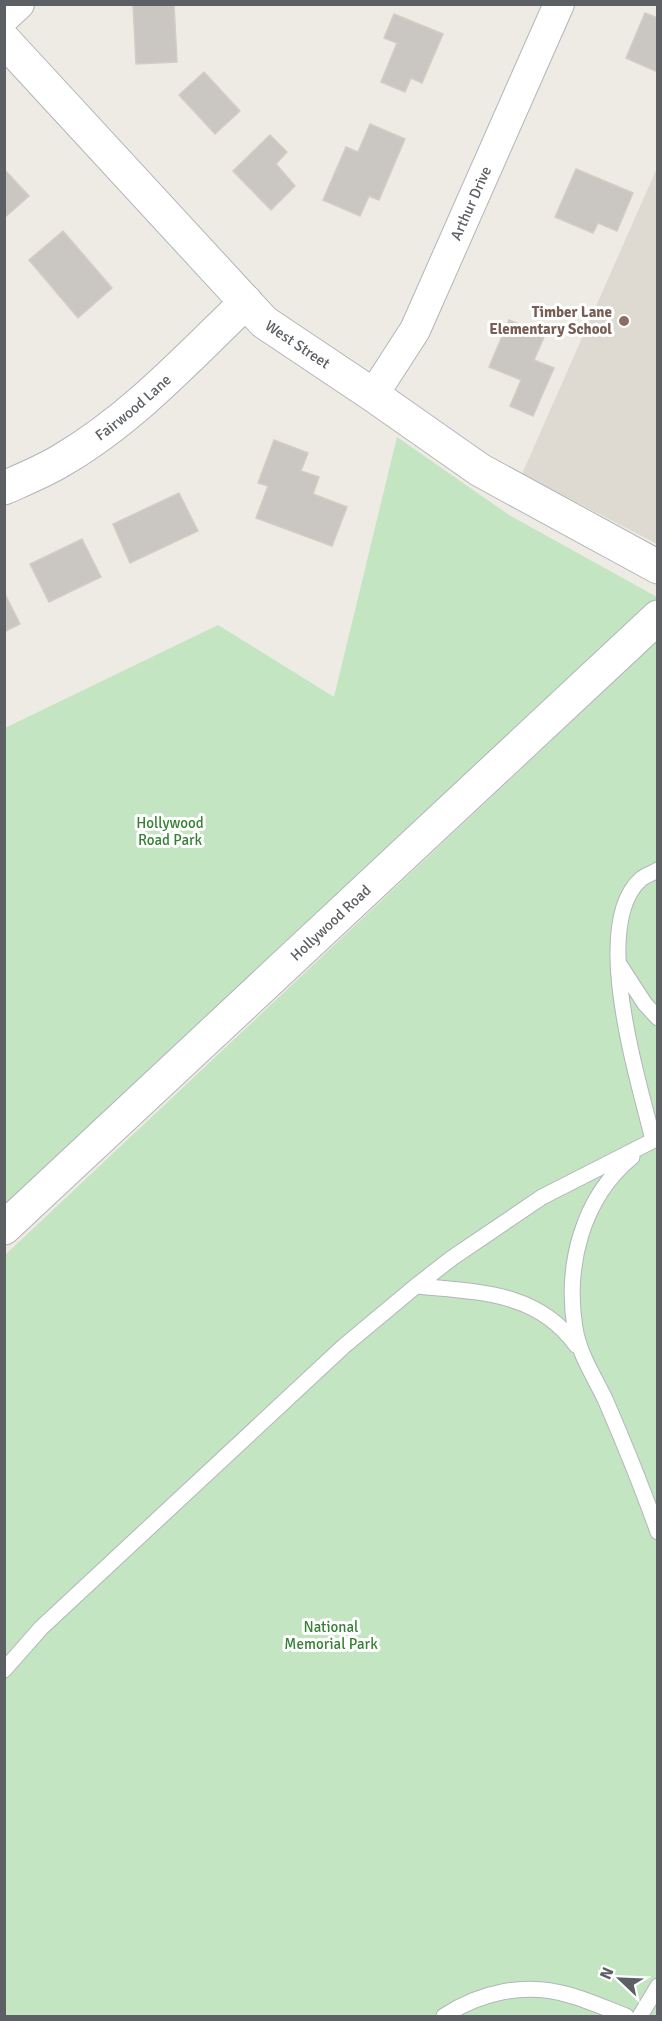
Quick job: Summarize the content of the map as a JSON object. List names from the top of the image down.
{
  "streets": {
    "street": [
      "Arthur Drive",
      "West Street",
      "Fairwood Lane",
      "Hollywood Road"
    ]
  },
  "crossings": [
    ["Arthur Drive", "West Street"],
    ["West Street", "Fairwood Lane"]
  ],
  "parks": ["Hollywood Road Park", "National Memorial Park"],
  "places": ["Timber Lane Elementary School"],
  "north": "top left"
}
